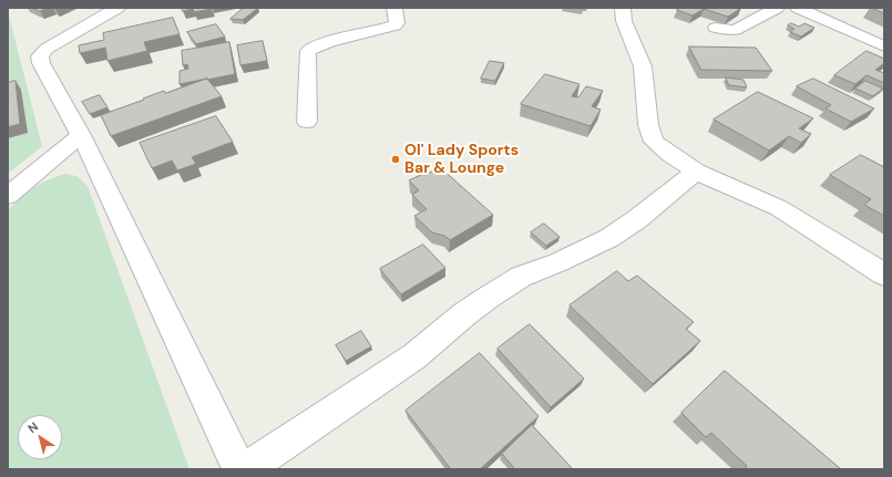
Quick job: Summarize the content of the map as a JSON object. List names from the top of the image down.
{
  "places": ["Ol' Lady Sports Bar & Lounge"],
  "north": "top left"
}
